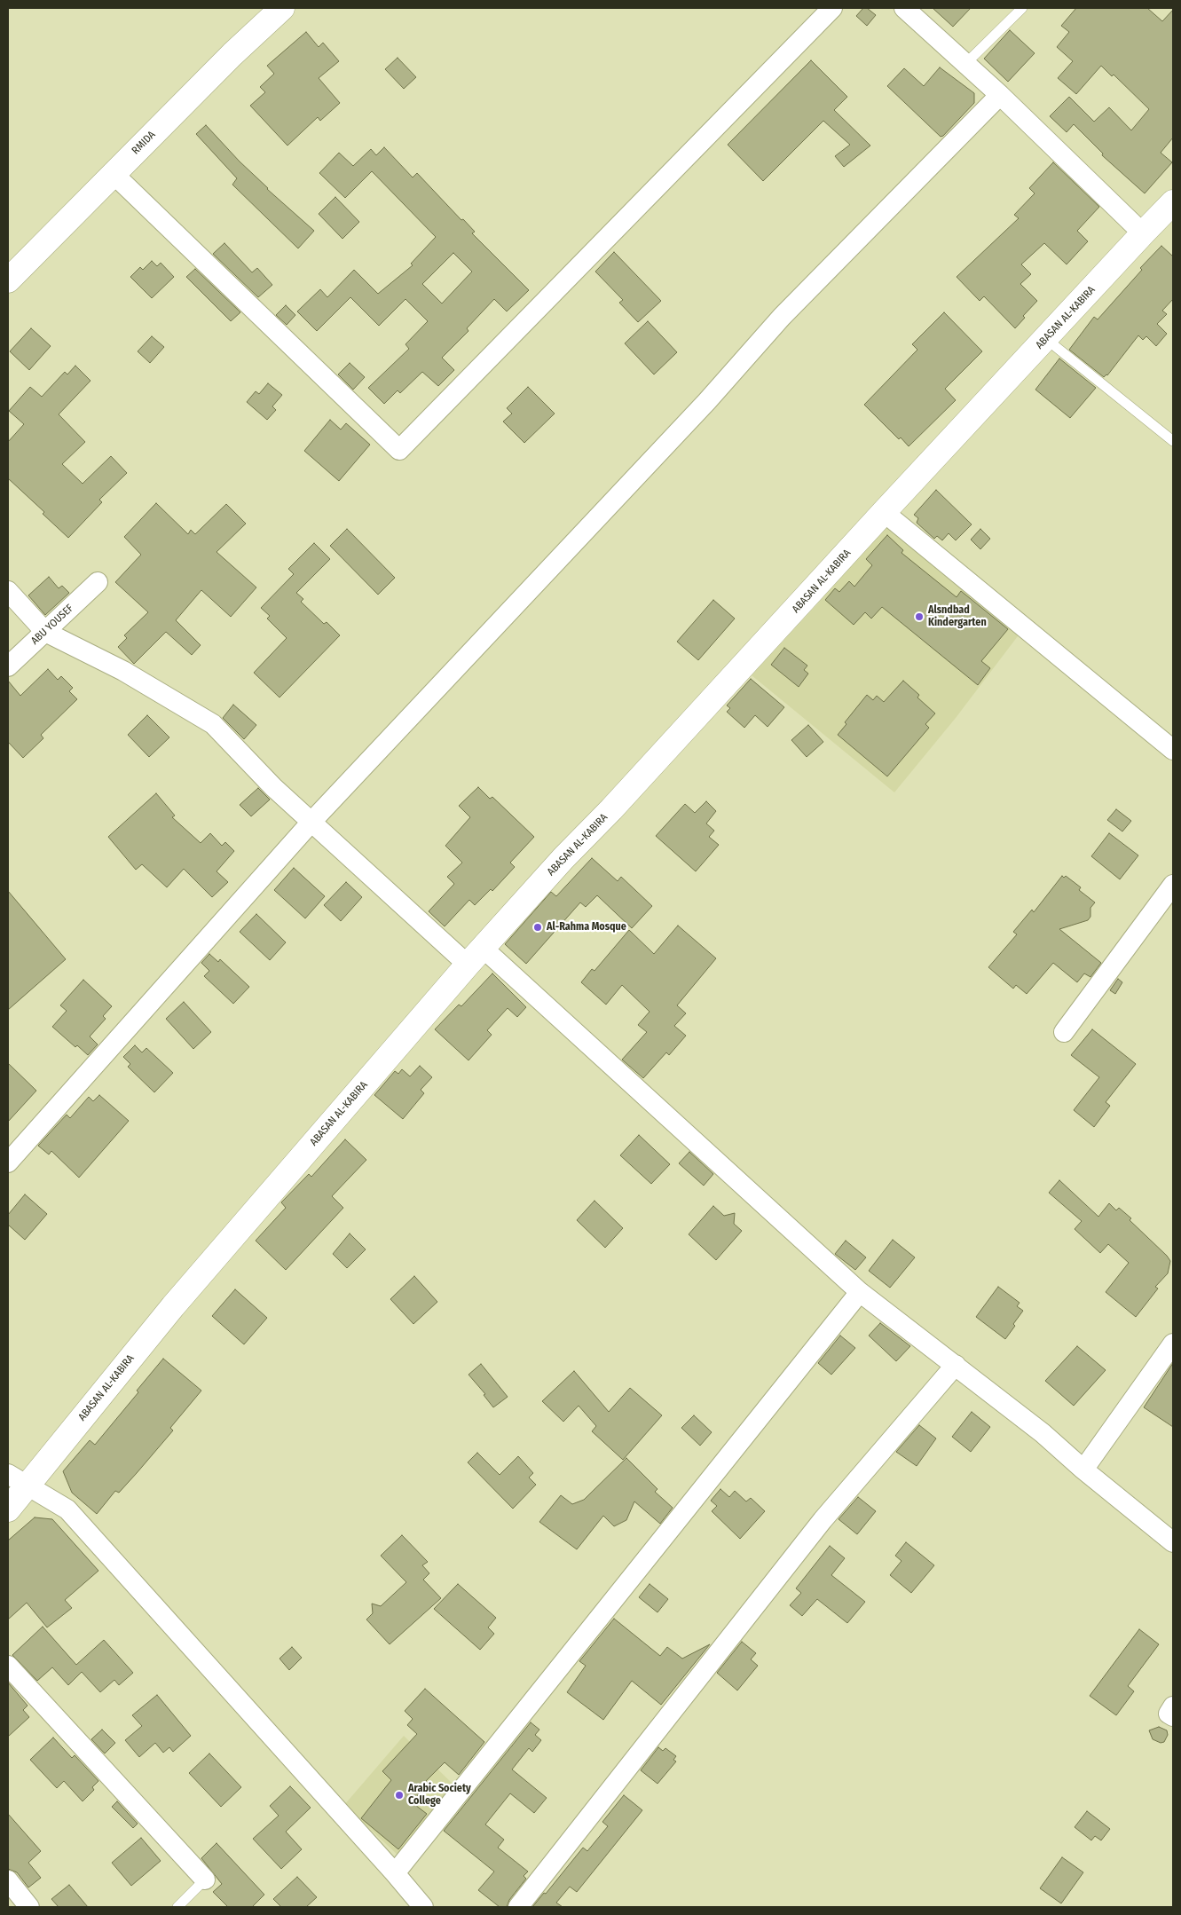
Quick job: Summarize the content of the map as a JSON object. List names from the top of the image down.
{
  "streets": {
    "main road": ["RMIDA", "ABASAN AL-KABIRA"],
    "street": ["ABU YOUSEF"]
  },
  "places": ["Alsndbad Kindergarten", "Al-Rahma Mosque", "Arabic Society College"]
}
